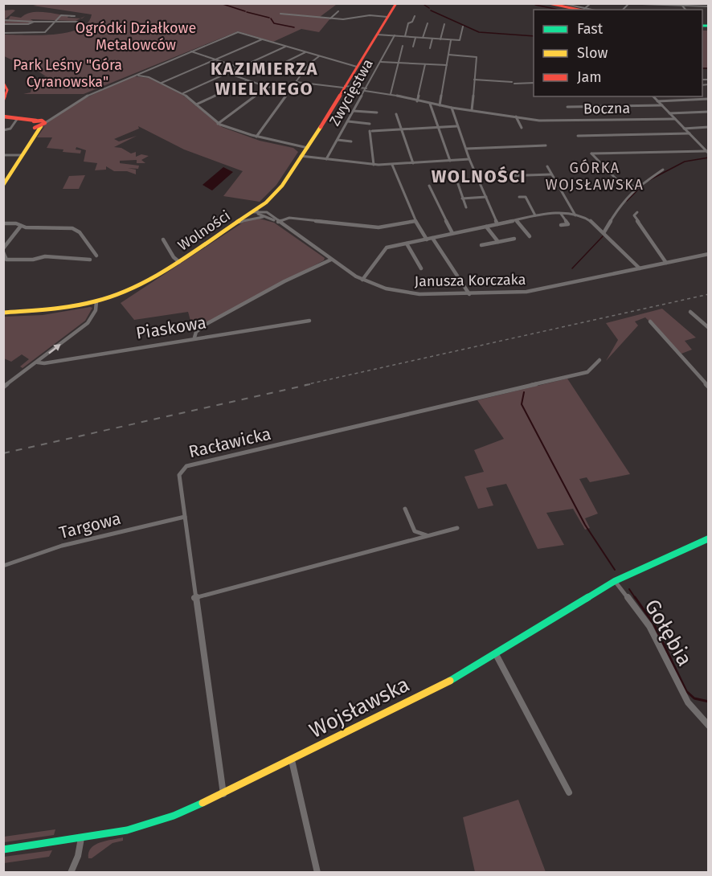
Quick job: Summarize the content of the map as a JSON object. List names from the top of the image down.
{
  "streets": {
    "main road": ["Wolności", "Wojsławska"],
    "street": [
      "Zwycięstwa",
      "Boczna",
      "Janusza Korczaka",
      "Piaskowa",
      "Racławicka",
      "Targowa",
      "Gołębia"
    ]
  },
  "crossings": [
    ["Zwycięstwa", "Boczna"],
    ["Boczna", "Wolności"],
    ["Wolności", "Janusza Korczaka"],
    ["Janusza Korczaka", "Piaskowa"],
    ["Racławicka", "Targowa"],
    ["Racławicka", "Wojsławska"],
    ["Gołębia", "Wojsławska"]
  ],
  "districts": ["KAZIMIERZA WIELKIEGO", "GÓRKA WOJSŁAWSKA", "WOLNOŚCI"],
  "parks": ["Ogródki Działkowe Metalowców", "Park Leśny \"Góra Cyranowska\""],
  "legend": ["Fast", "Slow", "Jam"]
}
